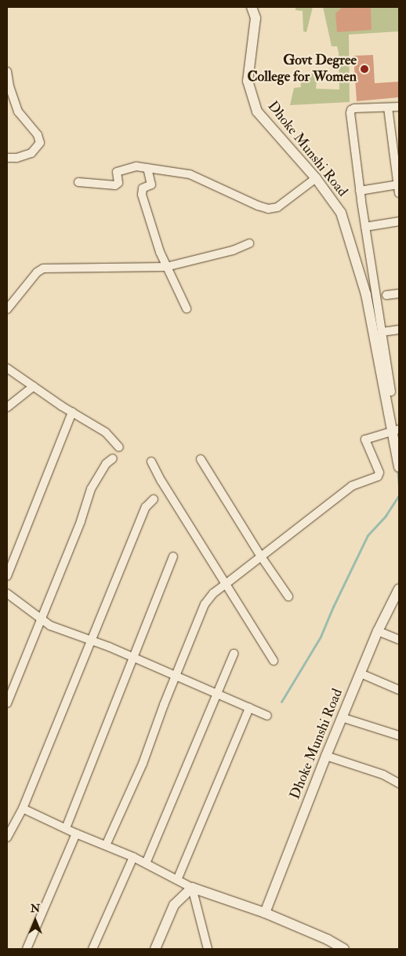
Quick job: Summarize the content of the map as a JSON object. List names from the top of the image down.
{
  "streets": {
    "street": ["Dhoke Munshi Road"]
  },
  "places": ["Govt Degree College for Women"],
  "north": "top"
}
